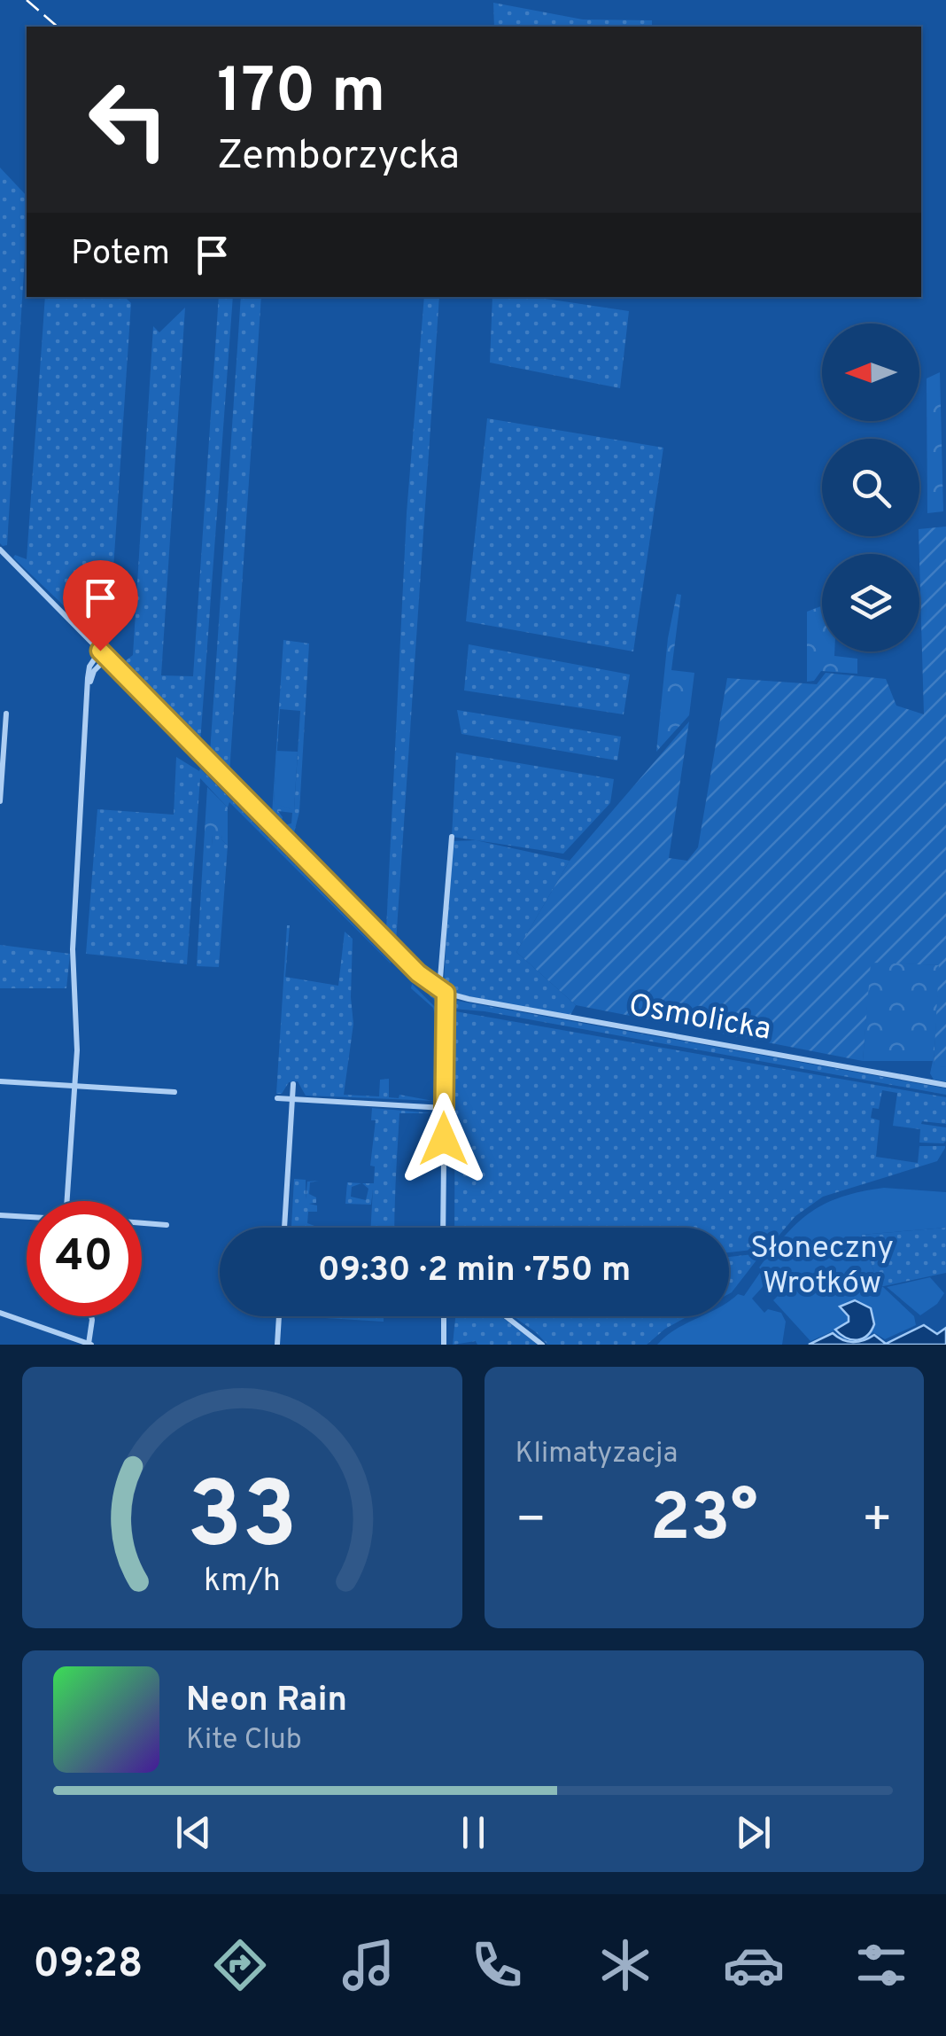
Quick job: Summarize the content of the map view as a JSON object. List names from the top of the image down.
{
  "streets": {
    "street": ["Osmolicka"]
  },
  "parks": ["Słoneczny Wrotków"],
  "north": "left",
  "page": {
    "turn": ["170 m", "Zemborzycka"],
    "then": "Potem",
    "limit": "40",
    "trip": "09:30 · 2 min · 750 m",
    "tile": "Klimatyzacja",
    "heat": ["−", "23°", "+"],
    "song": ["Neon Rain", "Kite Club"],
    "tabs": "09:28",
    "gauge": ["33", "km/h"]
  }
}
